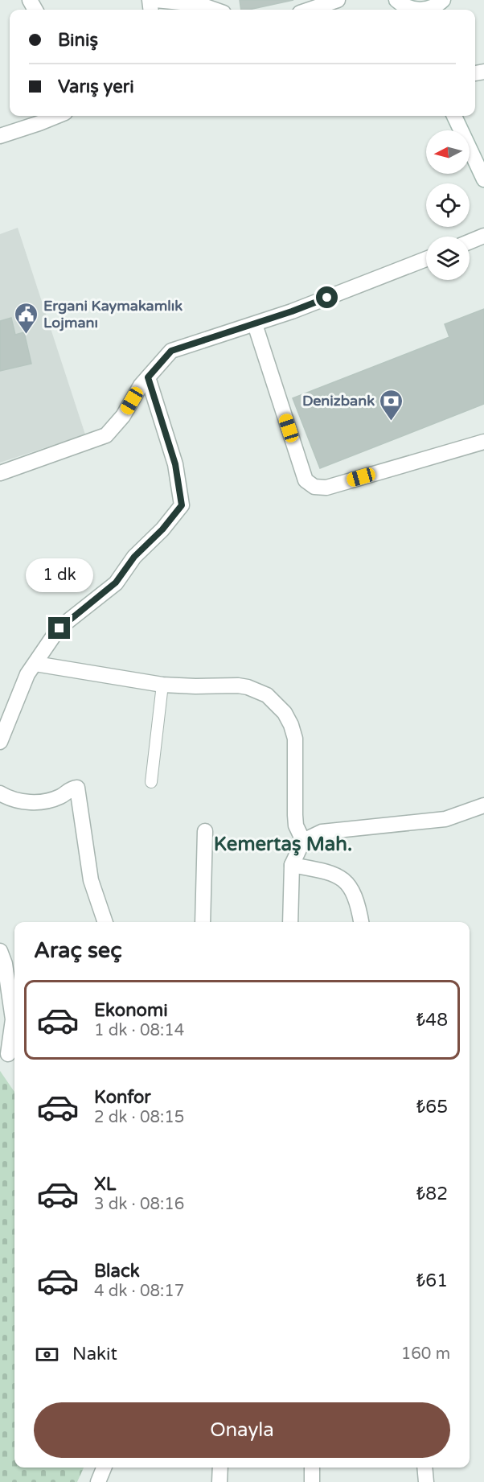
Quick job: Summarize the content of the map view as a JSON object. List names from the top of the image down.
{
  "districts": ["Kemertaş Mah."],
  "places": {
    "public building": ["Ergani Kaymakamlık Lojmanı"],
    "bank": ["Denizbank"]
  },
  "north": "left",
  "page": {
    "banner": ["Biniş", "Varış yeri"],
    "bubble": "1 dk",
    "heading": "Araç seç",
    "list": [
      {
        "name": "Ekonomi",
        "note": "1 dk · 08:14",
        "value": "₺48"
      },
      {
        "name": "Konfor",
        "note": "2 dk · 08:15",
        "value": "₺65"
      },
      {
        "name": "XL",
        "note": "3 dk · 08:16",
        "value": "₺82"
      },
      {
        "name": "Black",
        "note": "4 dk · 08:17",
        "value": "₺61"
      }
    ],
    "pay": ["Nakit", "160 m"],
    "buttons": "Onayla"
  }
}
